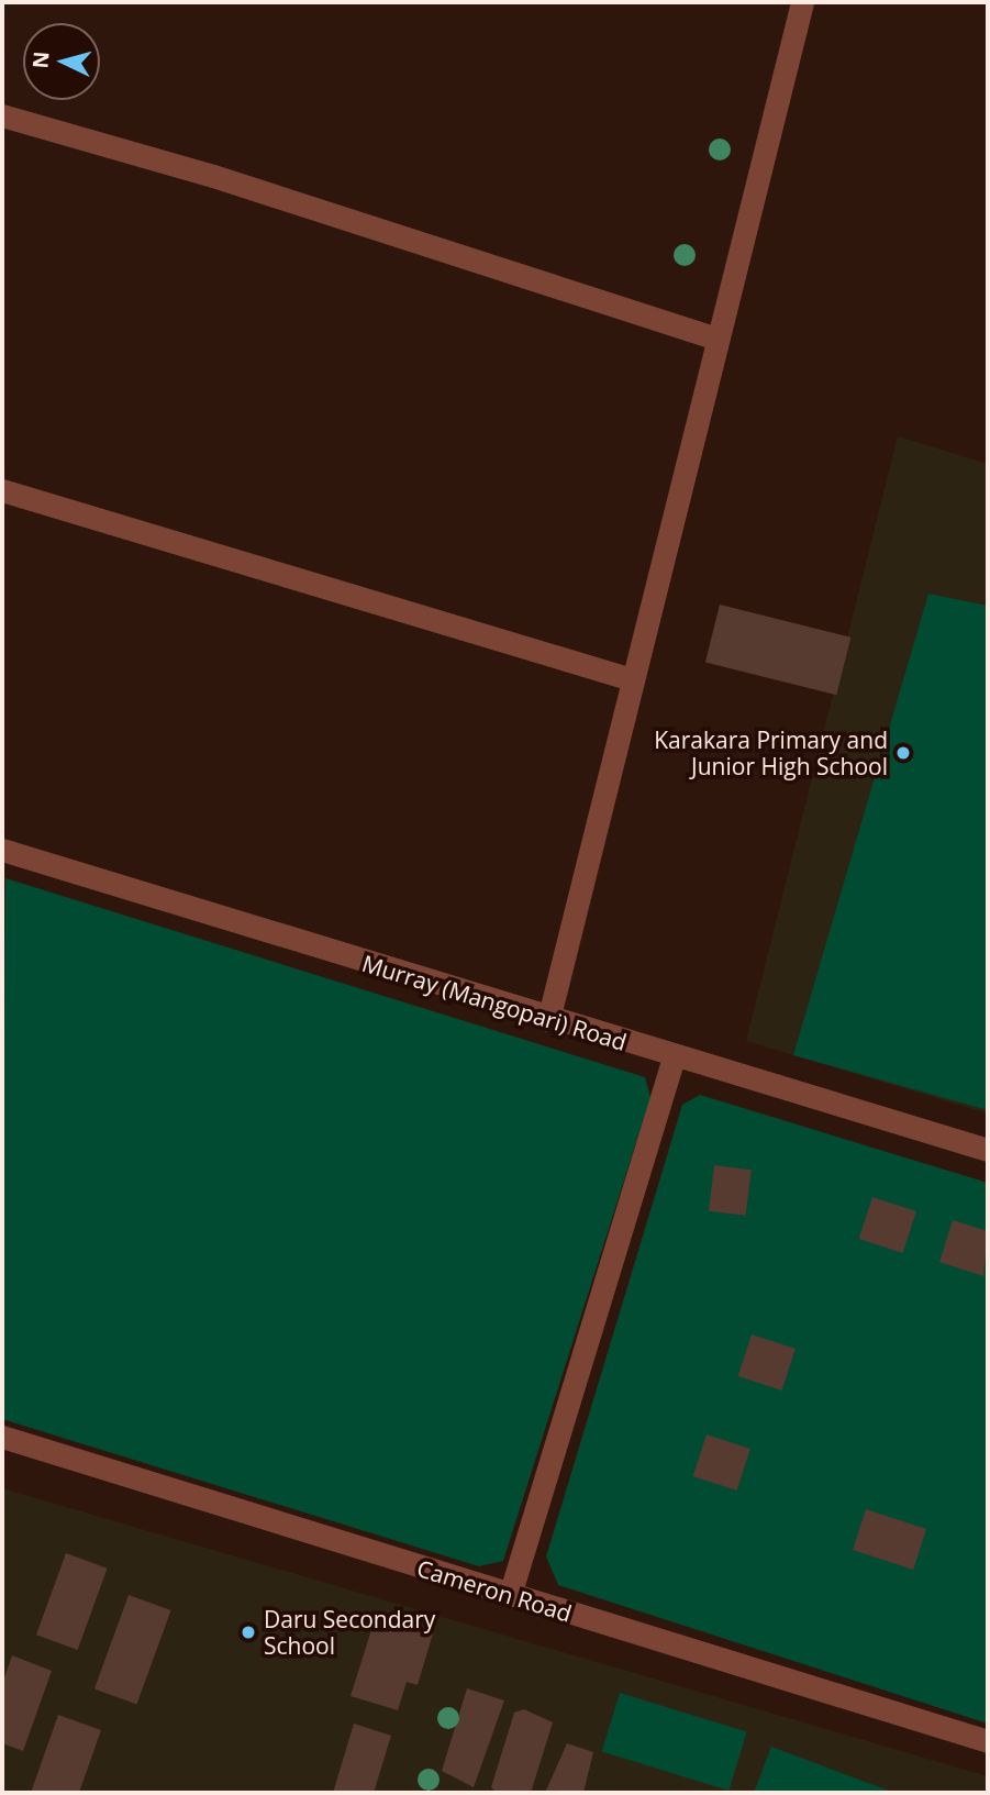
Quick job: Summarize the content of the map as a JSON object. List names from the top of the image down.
{
  "streets": {
    "street": ["Murray (Mangopari) Road", "Cameron Road"]
  },
  "places": ["Karakara Primary and Junior High School", "Daru Secondary School"],
  "north": "left"
}
